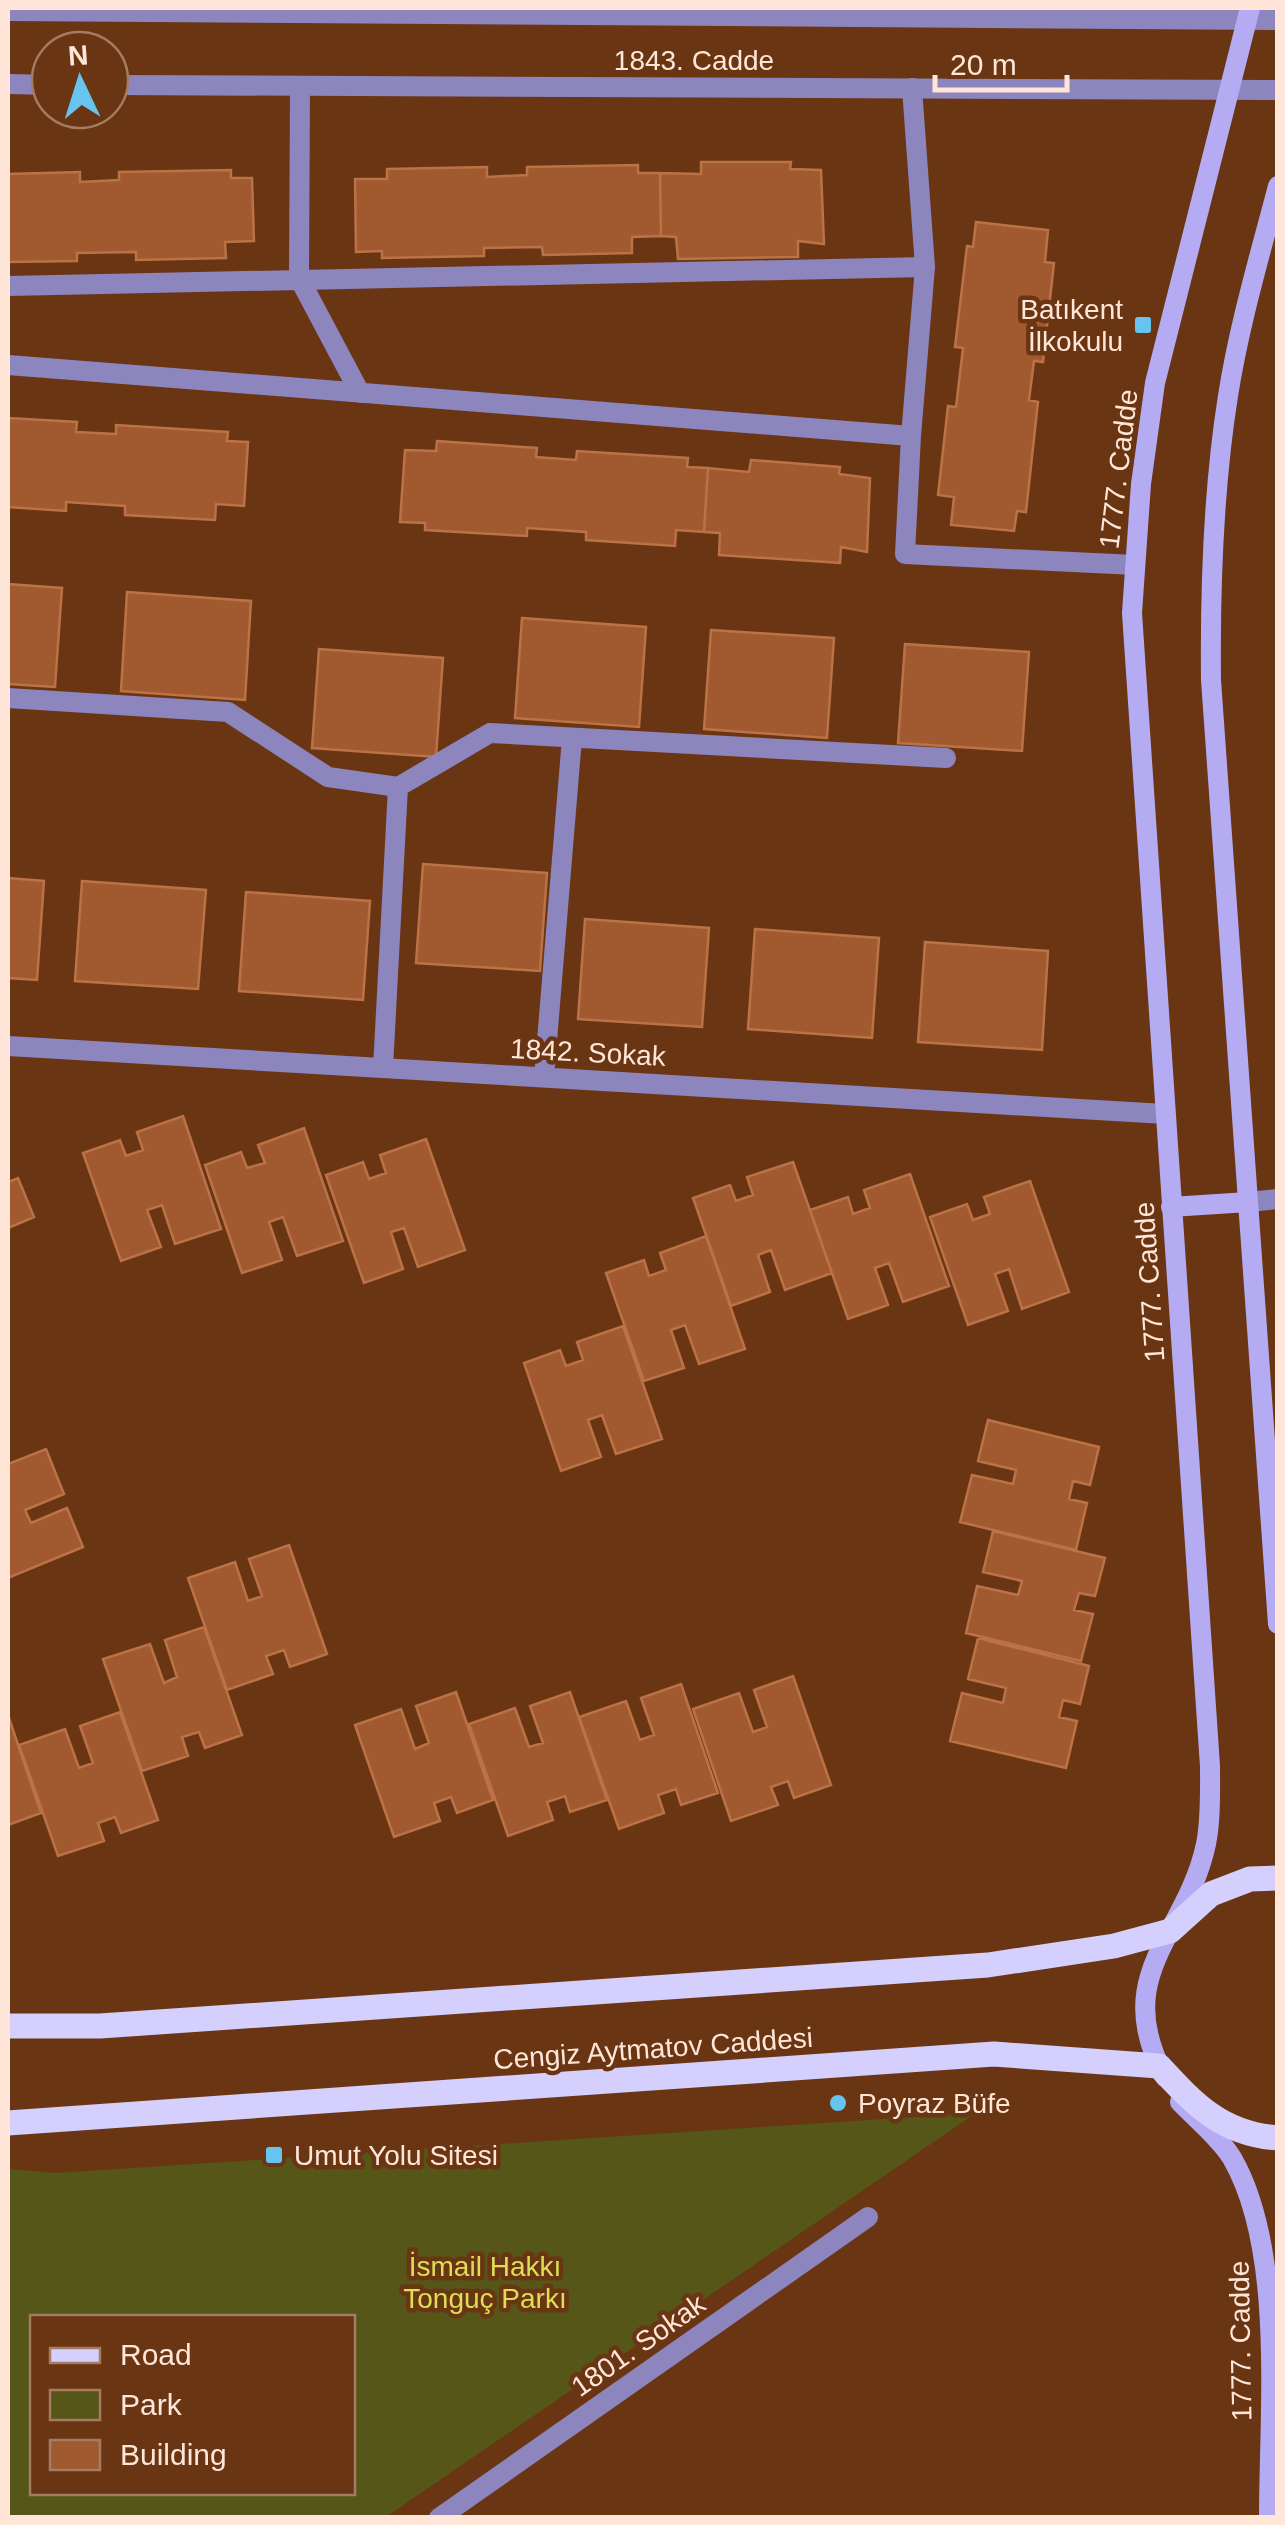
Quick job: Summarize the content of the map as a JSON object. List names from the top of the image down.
{
  "streets": {
    "main road": ["1777. Cadde", "Cengiz Aytmatov Caddesi"],
    "street": ["1843. Cadde", "1842. Sokak", "1801. Sokak"]
  },
  "crossings": [
    ["1843. Cadde", "1777. Cadde"],
    ["1777. Cadde", "1842. Sokak"],
    ["1777. Cadde", "Cengiz Aytmatov Caddesi"]
  ],
  "parks": ["İsmail Hakkı Tonguç Parkı"],
  "places": {
    "transit": ["Batıkent İlkokulu", "Umut Yolu Sitesi"],
    "other": ["Poyraz Büfe"]
  },
  "legend": ["Road", "Park", "Building"],
  "scale_bar": "20 m",
  "north": "top"
}
